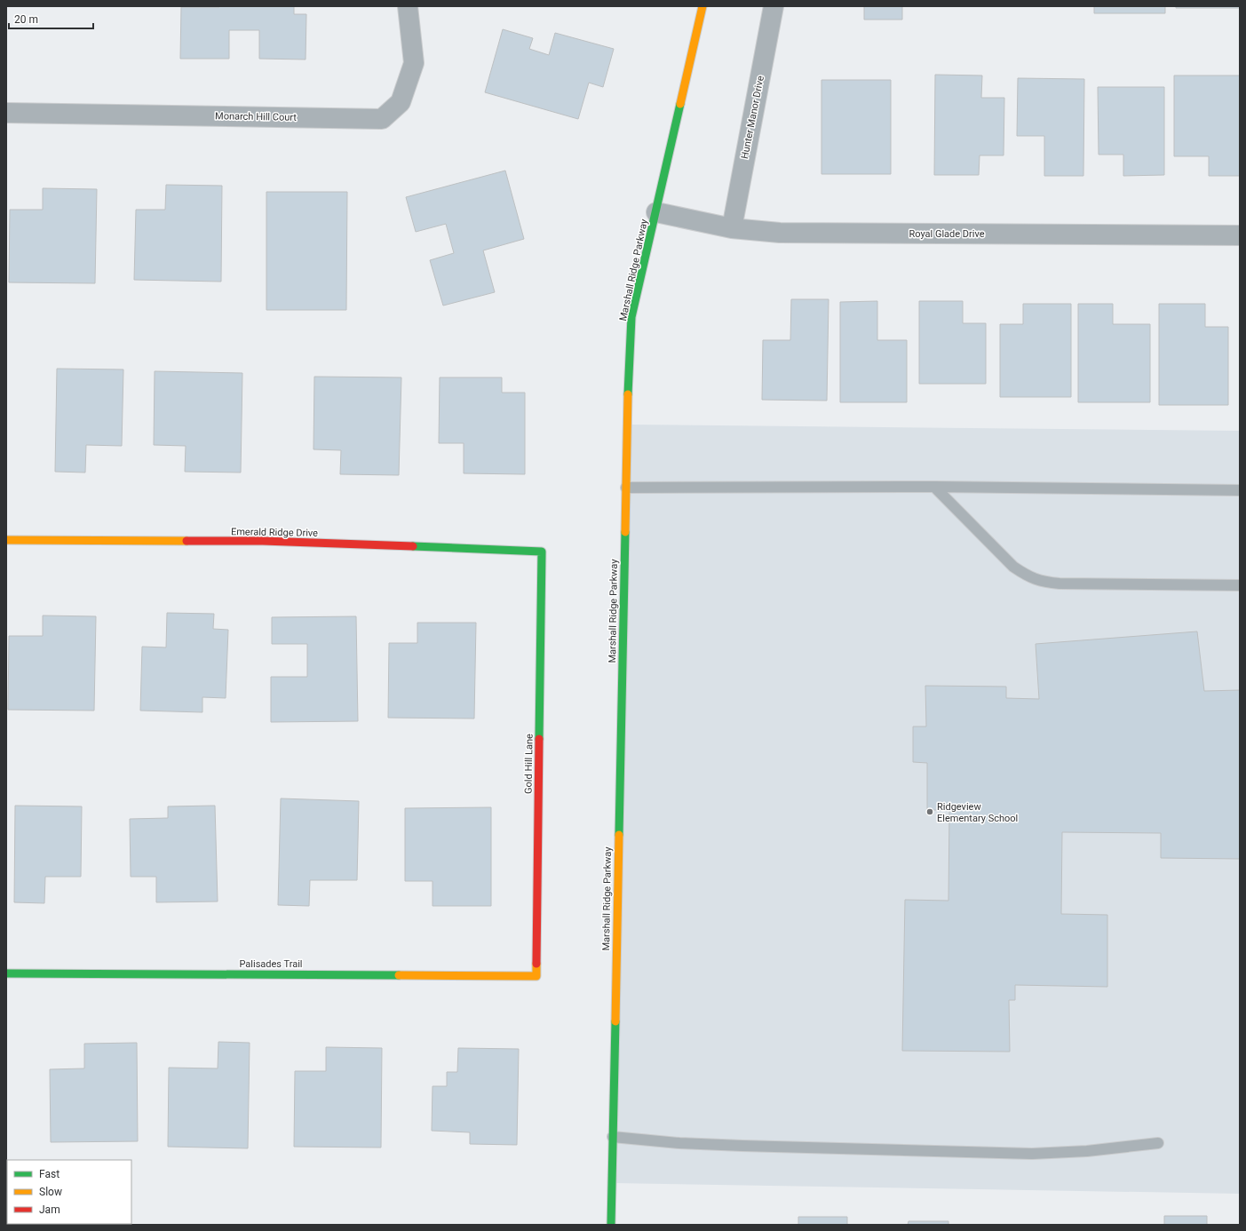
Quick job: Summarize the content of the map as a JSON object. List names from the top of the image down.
{
  "streets": {
    "street": [
      "Monarch Hill Court",
      "Hunter Manor Drive",
      "Royal Glade Drive",
      "Marshall Ridge Parkway",
      "Emerald Ridge Drive",
      "Gold Hill Lane",
      "Palisades Trail"
    ]
  },
  "crossings": [
    ["Hunter Manor Drive", "Royal Glade Drive"],
    ["Royal Glade Drive", "Marshall Ridge Parkway"],
    ["Emerald Ridge Drive", "Gold Hill Lane"],
    ["Gold Hill Lane", "Palisades Trail"]
  ],
  "places": ["Ridgeview Elementary School"],
  "legend": ["Fast", "Slow", "Jam"],
  "scale_bar": "20 m"
}
